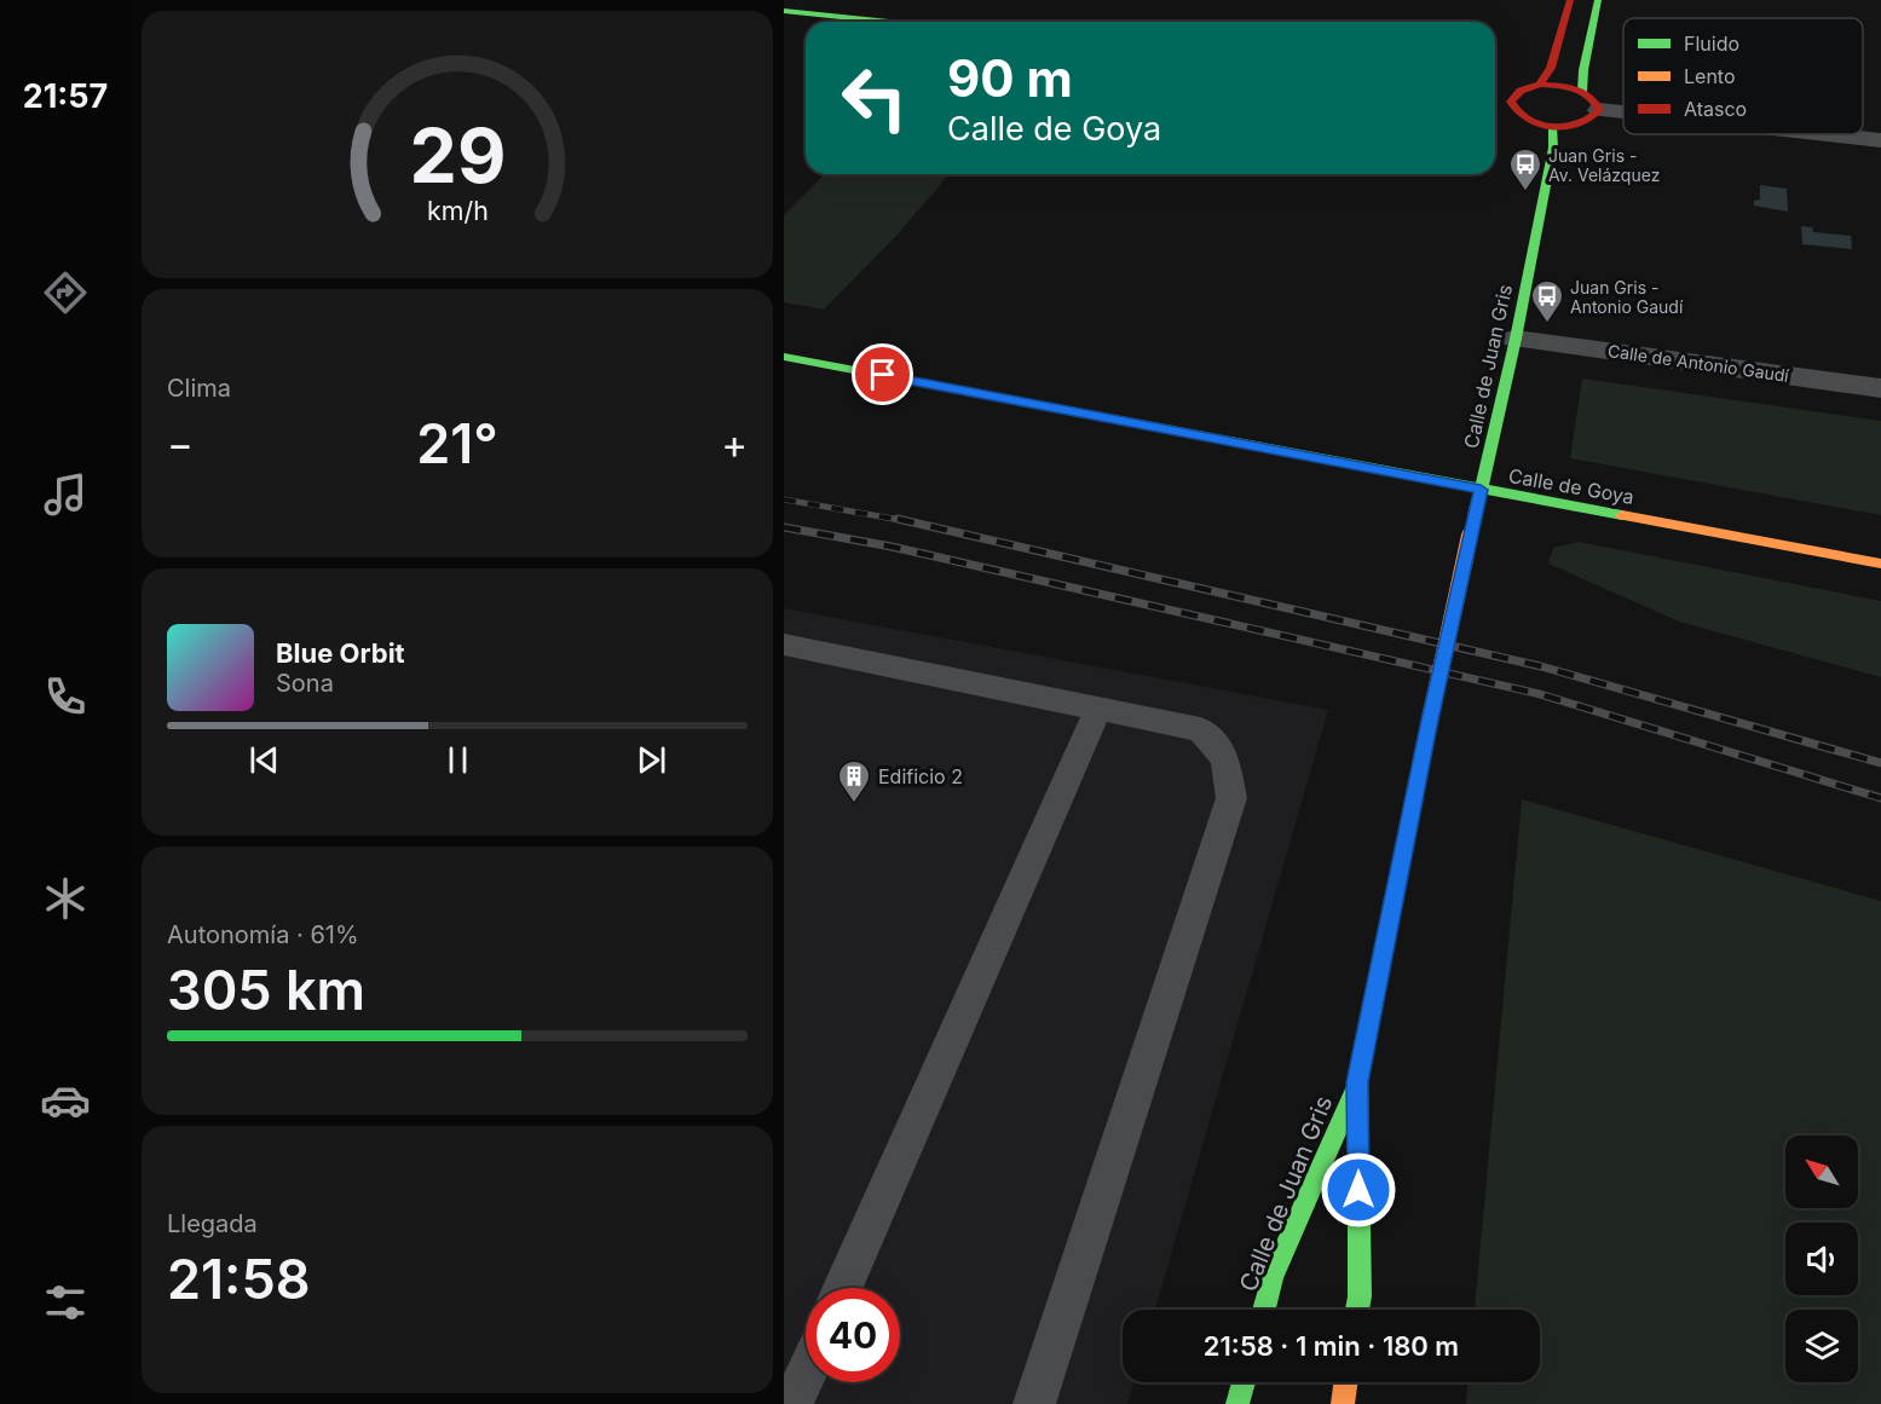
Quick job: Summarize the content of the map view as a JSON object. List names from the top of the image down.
{
  "streets": {
    "street": ["Calle de Antonio Gaudí", "Calle de Juan Gris", "Calle de Goya"]
  },
  "crossings": [
    ["Calle de Antonio Gaudí", "Calle de Juan Gris"],
    ["Calle de Juan Gris", "Calle de Goya"]
  ],
  "places": {
    "bus stop": ["Juan Gris - Av. Velázquez", "Juan Gris - Antonio Gaudí"],
    "building": ["Edificio 2"]
  },
  "legend": ["Fluido", "Lento", "Atasco"],
  "north": "top left",
  "page": {
    "tabs": "21:57",
    "turn": ["90 m", "Calle de Goya"],
    "tile": [
      "Clima",
      ["Autonomía · 61%", "305 km"],
      ["Llegada", "21:58"]
    ],
    "heat": ["−", "21°", "+"],
    "song": ["Blue Orbit", "Sona"],
    "limit": "40",
    "trip": "21:58 · 1 min · 180 m",
    "gauge": ["29", "km/h"]
  }
}
